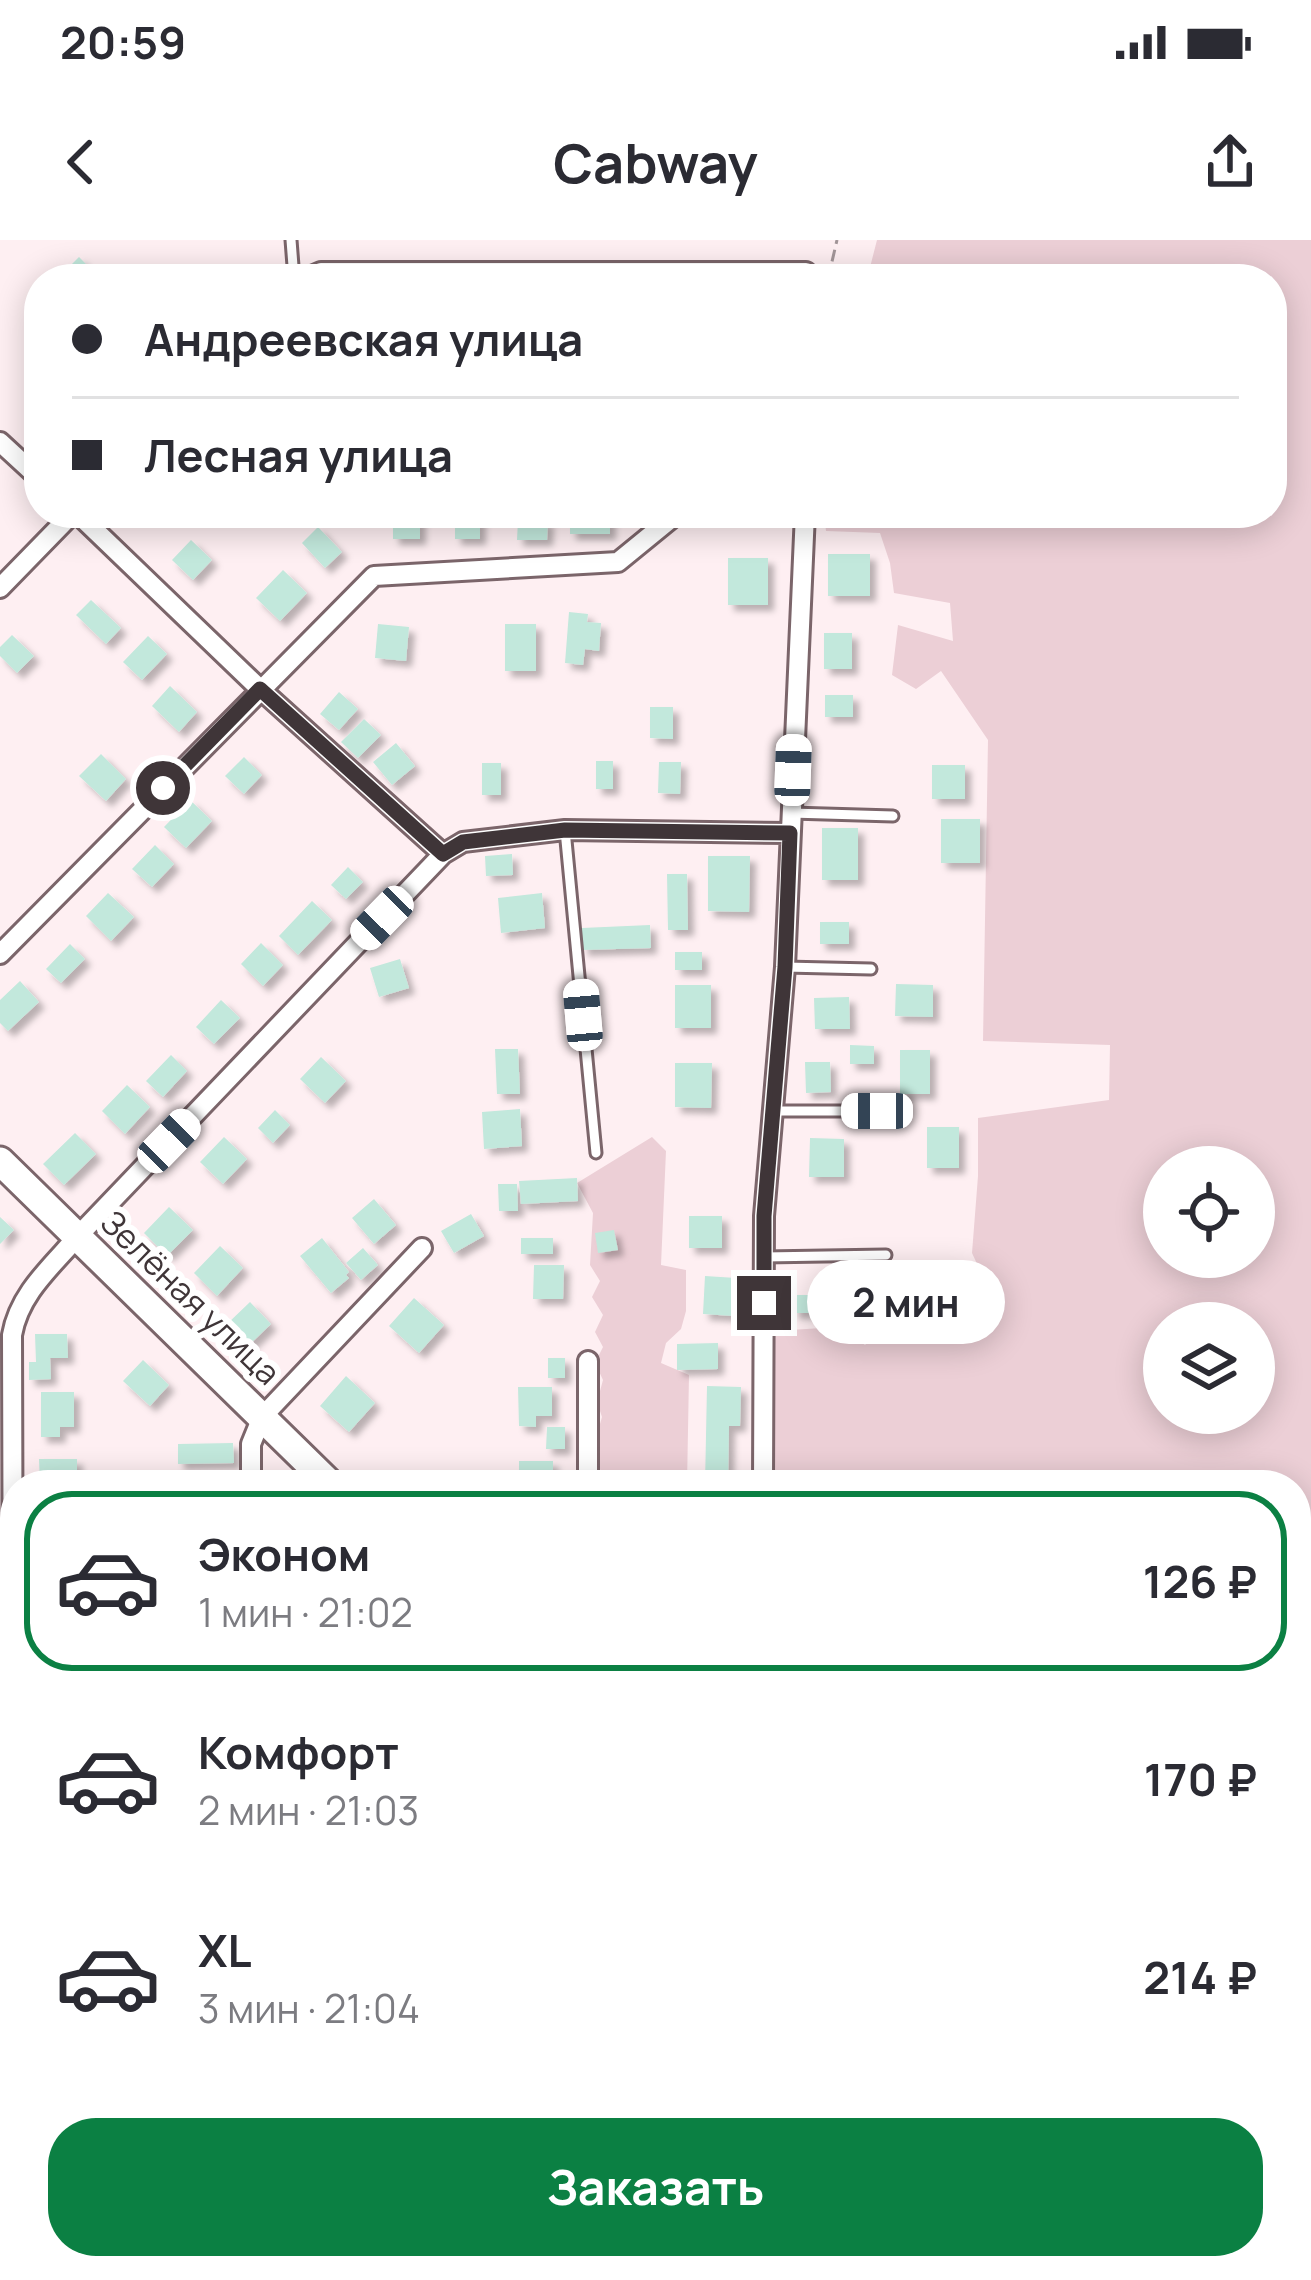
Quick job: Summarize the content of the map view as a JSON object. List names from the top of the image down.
{
  "streets": {
    "street": ["Зелёная улица"]
  },
  "page": {
    "status": "20:59",
    "header": "Cabway",
    "banner": ["Андреевская улица", "Лесная улица"],
    "bubble": "2 мин",
    "list": [
      {
        "name": "Эконом",
        "note": "1 мин · 21:02",
        "value": "126 ₽"
      },
      {
        "name": "Комфорт",
        "note": "2 мин · 21:03",
        "value": "170 ₽"
      },
      {
        "name": "XL",
        "note": "3 мин · 21:04",
        "value": "214 ₽"
      }
    ],
    "buttons": "Заказать"
  }
}
